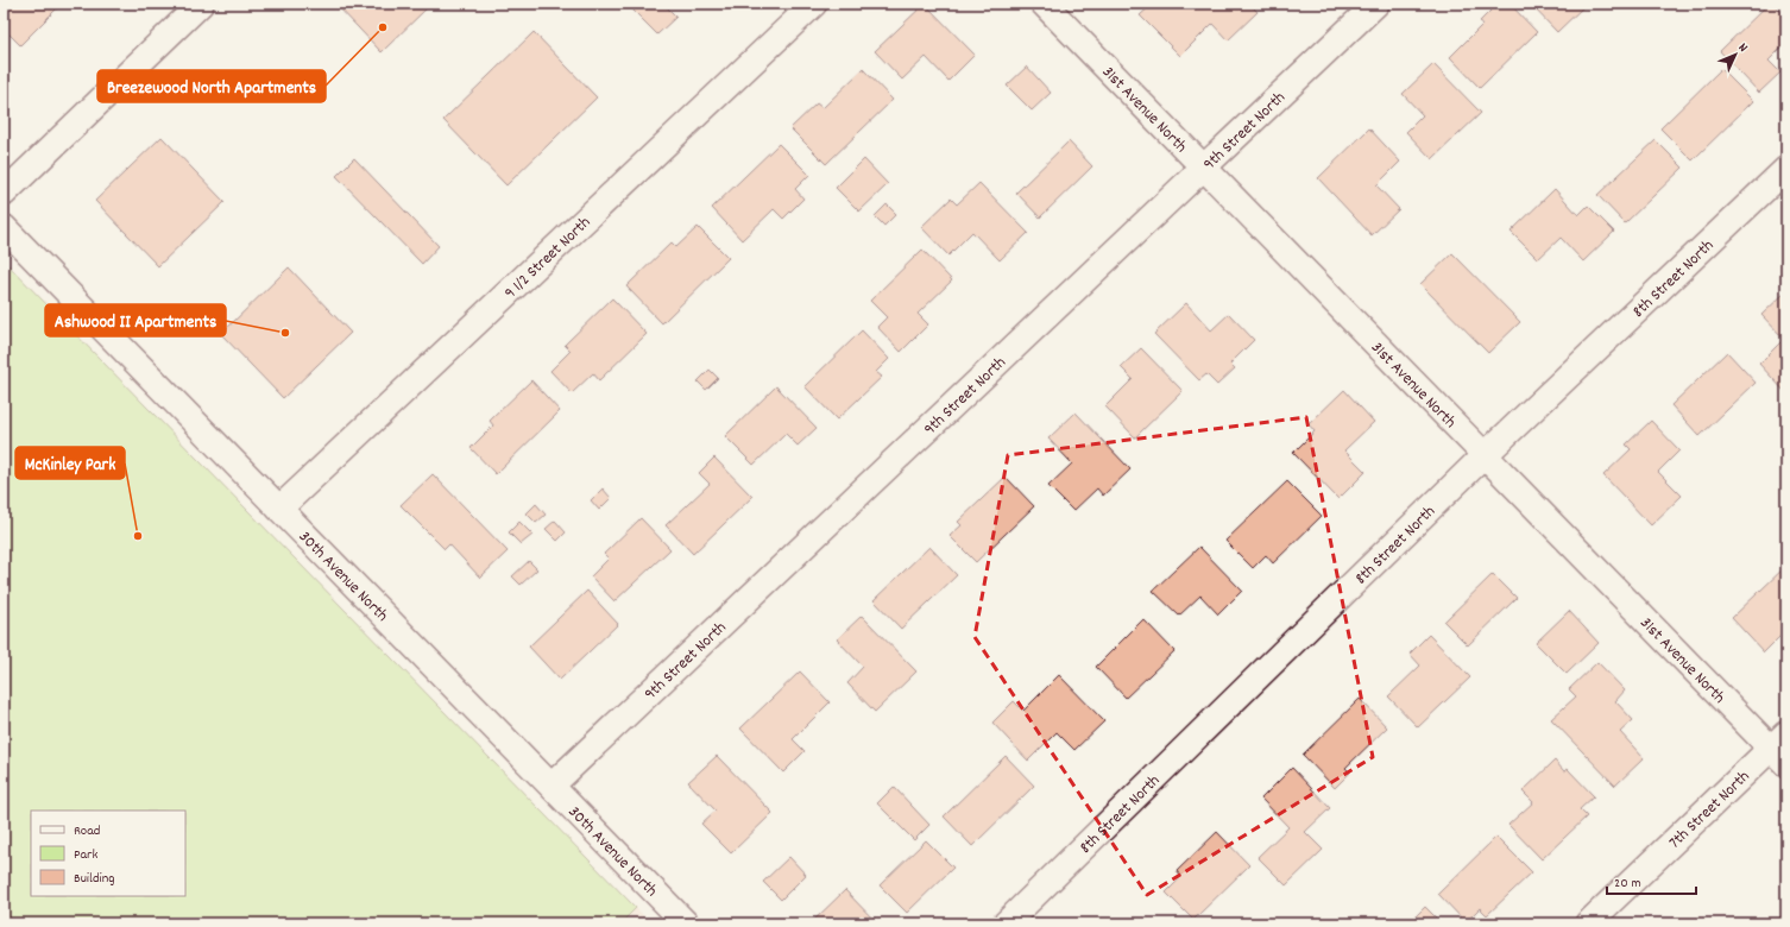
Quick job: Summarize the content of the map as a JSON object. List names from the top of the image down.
{
  "streets": {
    "street": [
      "31st Avenue North",
      "9th Street North",
      "9 1/2 Street North",
      "8th Street North",
      "30th Avenue North",
      "7th Street North"
    ]
  },
  "crossings": [
    ["31st Avenue North", "9th Street North"],
    ["31st Avenue North", "8th Street North"],
    ["31st Avenue North", "7th Street North"],
    ["9th Street North", "30th Avenue North"],
    ["9 1/2 Street North", "30th Avenue North"]
  ],
  "places": ["Breezewood North Apartments", "Ashwood II Apartments", "McKinley Park"],
  "legend": ["Road", "Park", "Building"],
  "scale_bar": "20 m",
  "north": "top right"
}
